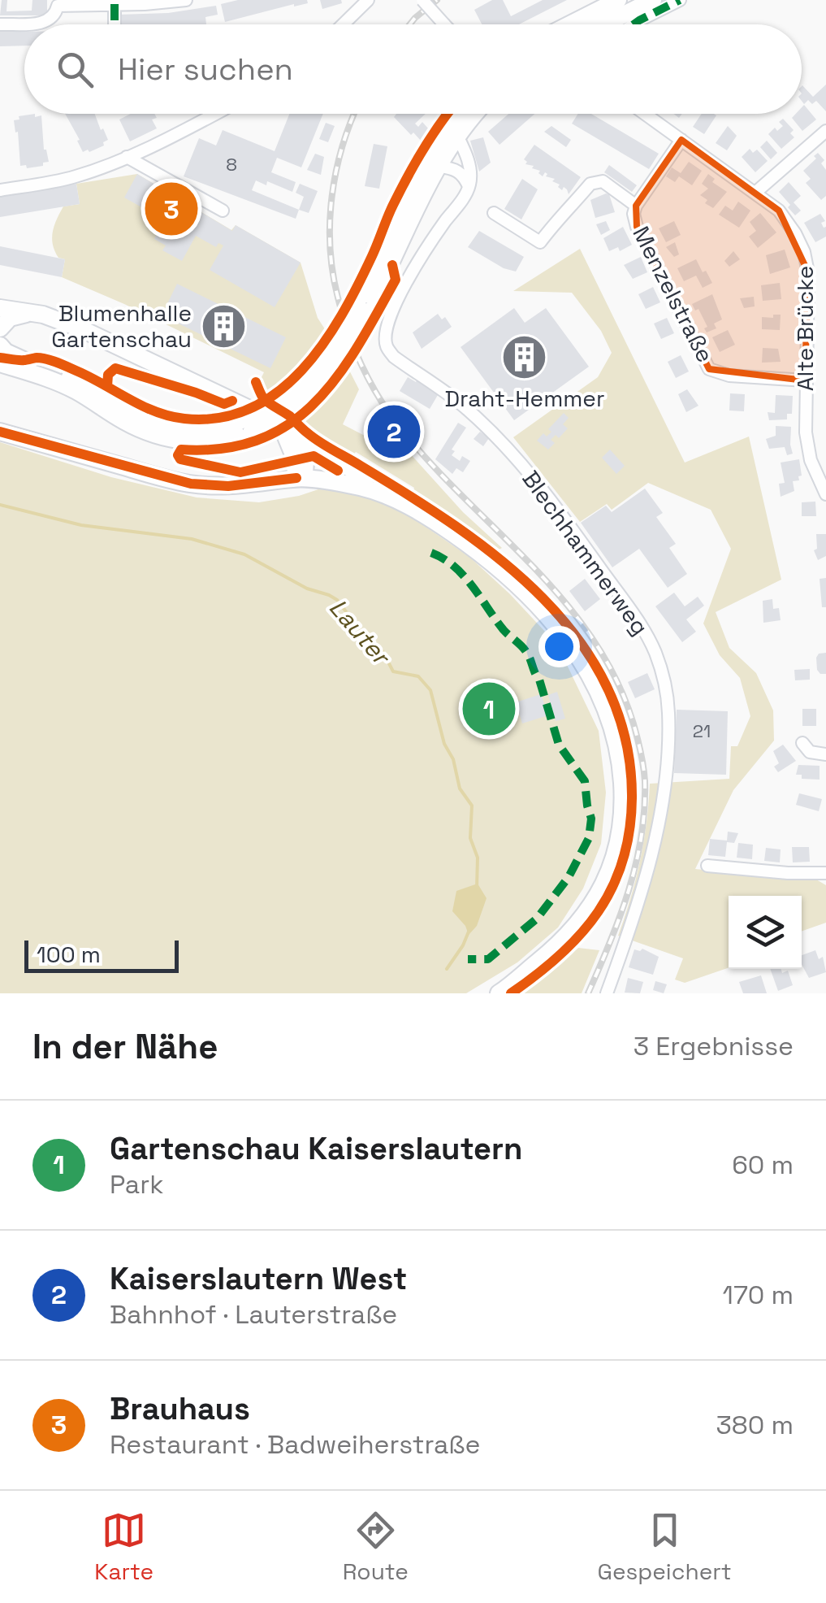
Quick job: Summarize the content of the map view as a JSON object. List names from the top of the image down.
{
  "streets": {
    "street": ["Menzelstraße", "Alte Brücke", "Blechhammerweg"]
  },
  "crossings": [
    ["Menzelstraße", "Alte Brücke"]
  ],
  "water": ["Lauter"],
  "places": {
    "building": ["Blumenhalle Gartenschau", "Draht-Hemmer"]
  },
  "house_numbers": ["8", "21"],
  "scale_bar": "100 m",
  "page": {
    "search": "Hier suchen",
    "pins": ["3", "2", "1"],
    "scale": "100 m",
    "heading": ["In der Nähe", "3 Ergebnisse"],
    "list": [
      {
        "mark": "1",
        "name": "Gartenschau Kaiserslautern",
        "note": "Park",
        "value": "60 m"
      },
      {
        "mark": "2",
        "name": "Kaiserslautern West",
        "note": "Bahnhof · Lauterstraße",
        "value": "170 m"
      },
      {
        "mark": "3",
        "name": "Brauhaus",
        "note": "Restaurant · Badweiherstraße",
        "value": "380 m"
      }
    ],
    "nav": ["Karte", "Route", "Gespeichert"]
  }
}
